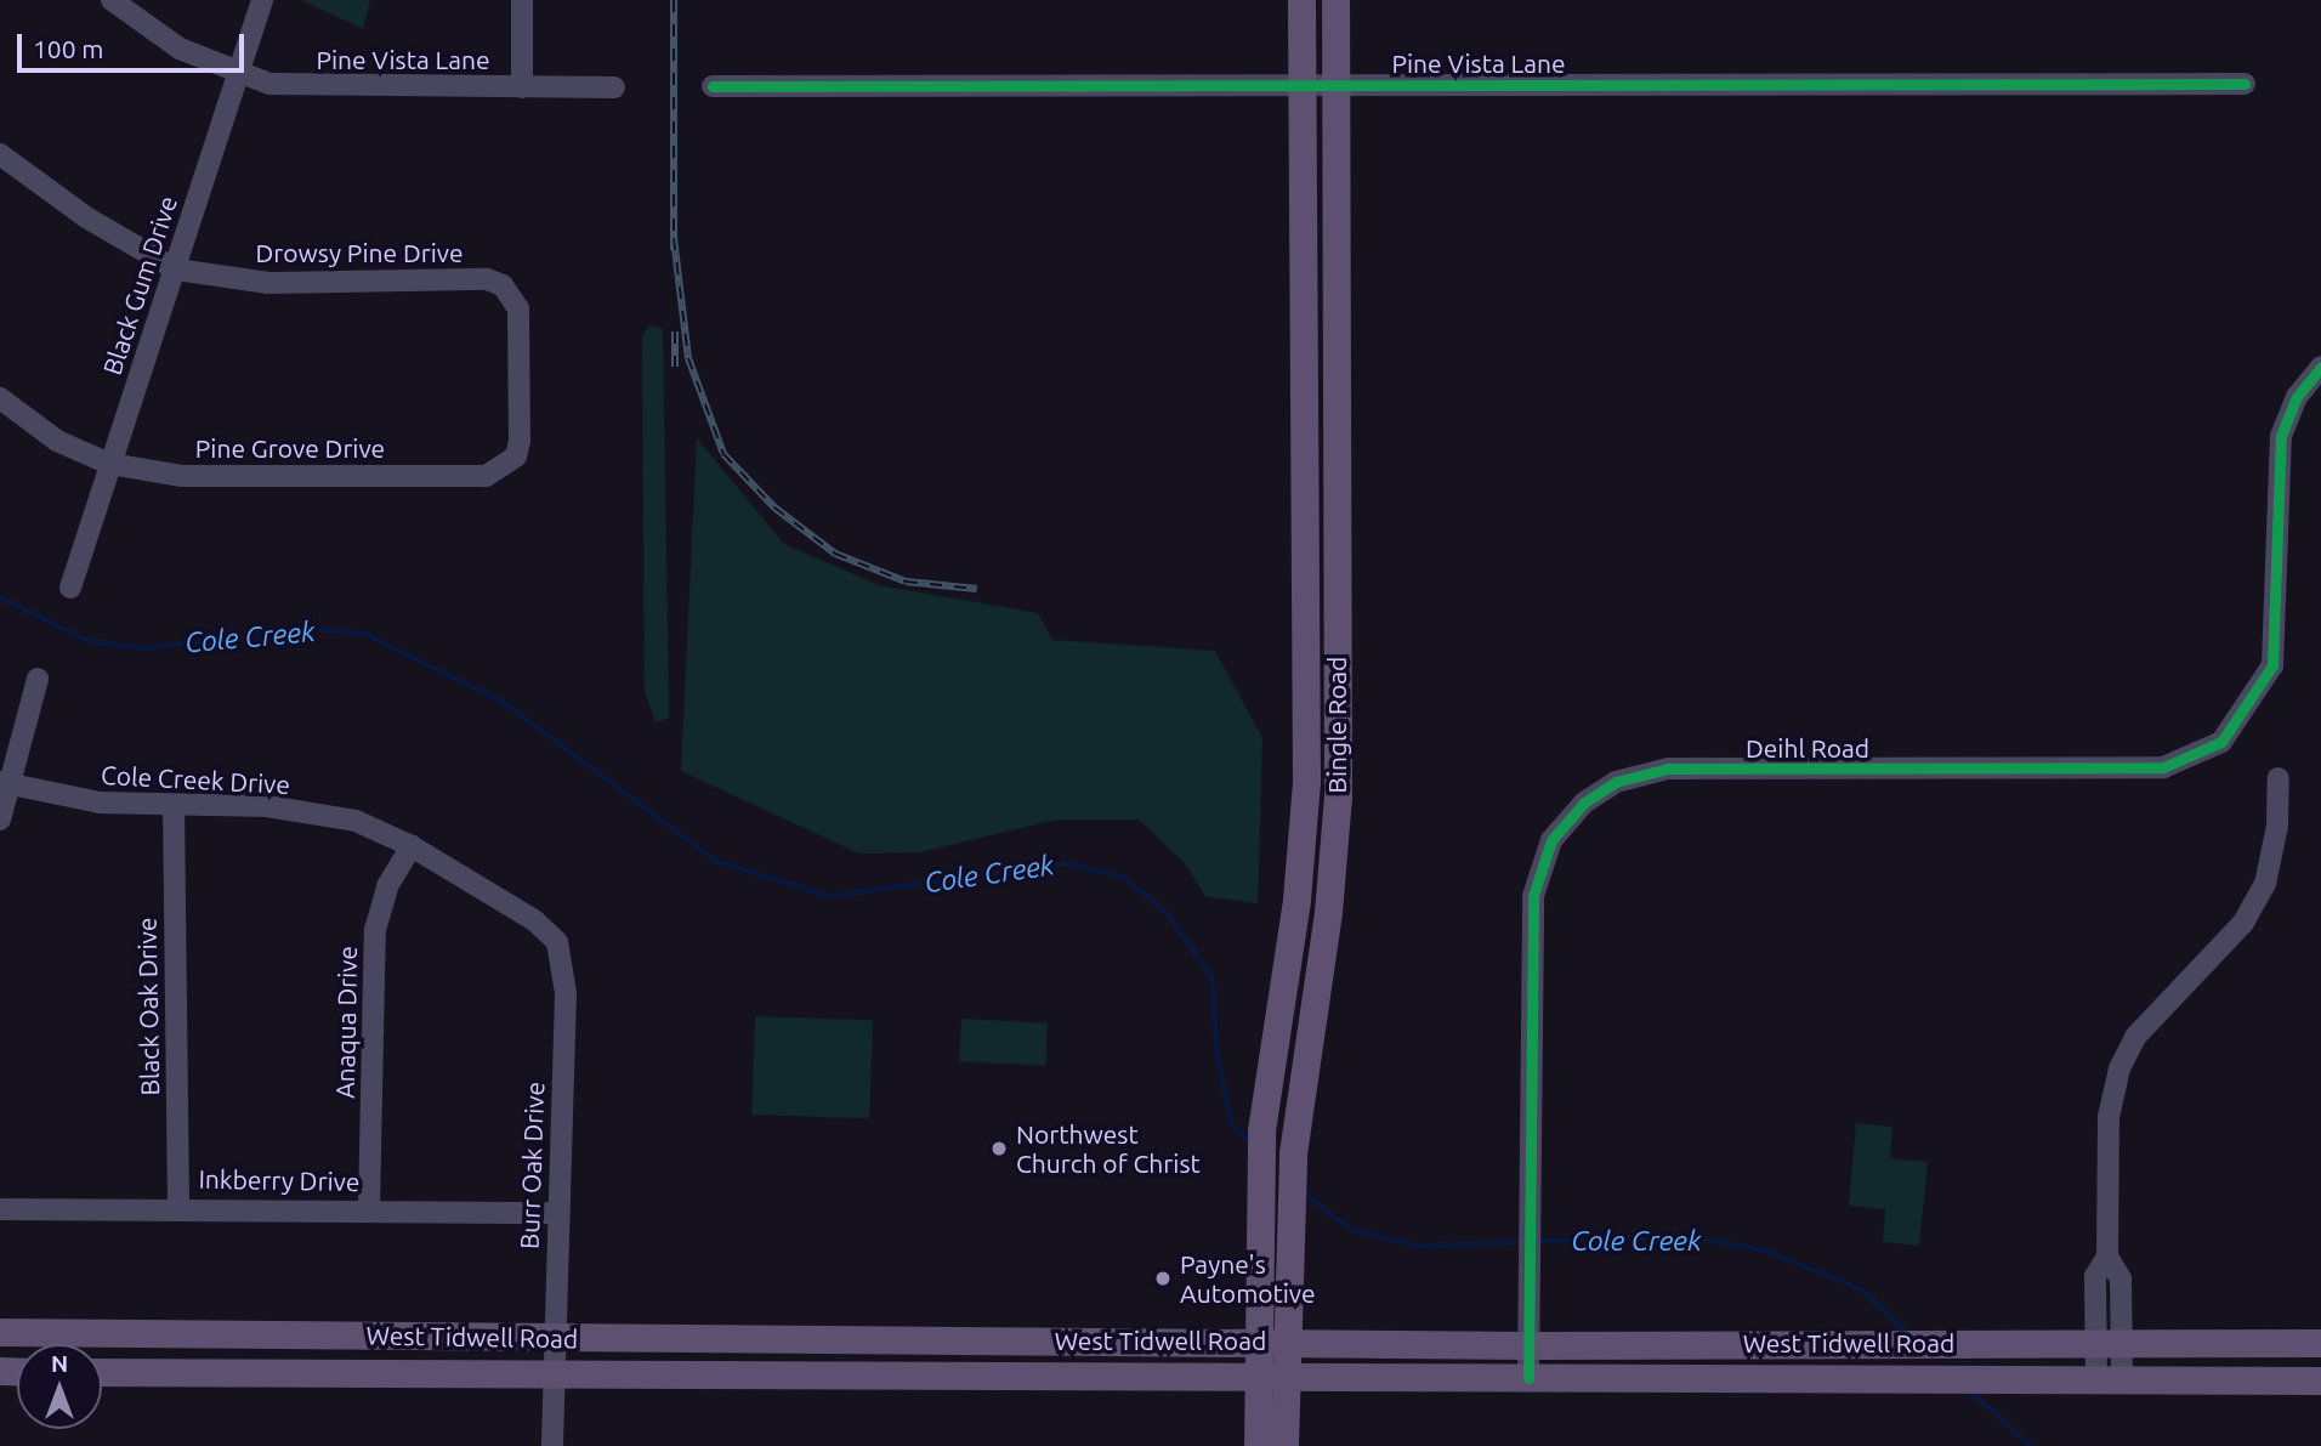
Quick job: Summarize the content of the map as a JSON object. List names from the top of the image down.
{
  "streets": {
    "main road": ["Bingle Road", "West Tidwell Road"],
    "street": [
      "Pine Vista Lane",
      "Drowsy Pine Drive",
      "Black Gum Drive",
      "Pine Grove Drive",
      "Deihl Road",
      "Cole Creek Drive",
      "Black Oak Drive",
      "Anaqua Drive",
      "Burr Oak Drive",
      "Inkberry Drive"
    ]
  },
  "crossings": [
    ["Pine Vista Lane", "Black Gum Drive"],
    ["Pine Vista Lane", "Bingle Road"],
    ["Drowsy Pine Drive", "Black Gum Drive"],
    ["Drowsy Pine Drive", "Pine Grove Drive"],
    ["Black Gum Drive", "Pine Grove Drive"],
    ["Bingle Road", "West Tidwell Road"],
    ["Deihl Road", "West Tidwell Road"],
    ["Cole Creek Drive", "Black Oak Drive"],
    ["Cole Creek Drive", "Anaqua Drive"],
    ["Cole Creek Drive", "Burr Oak Drive"],
    ["Black Oak Drive", "Inkberry Drive"],
    ["Anaqua Drive", "Inkberry Drive"],
    ["Burr Oak Drive", "Inkberry Drive"],
    ["Burr Oak Drive", "West Tidwell Road"]
  ],
  "water": ["Cole Creek"],
  "places": ["Northwest Church of Christ", "Payne's Automotive"],
  "scale_bar": "100 m",
  "north": "top"
}
